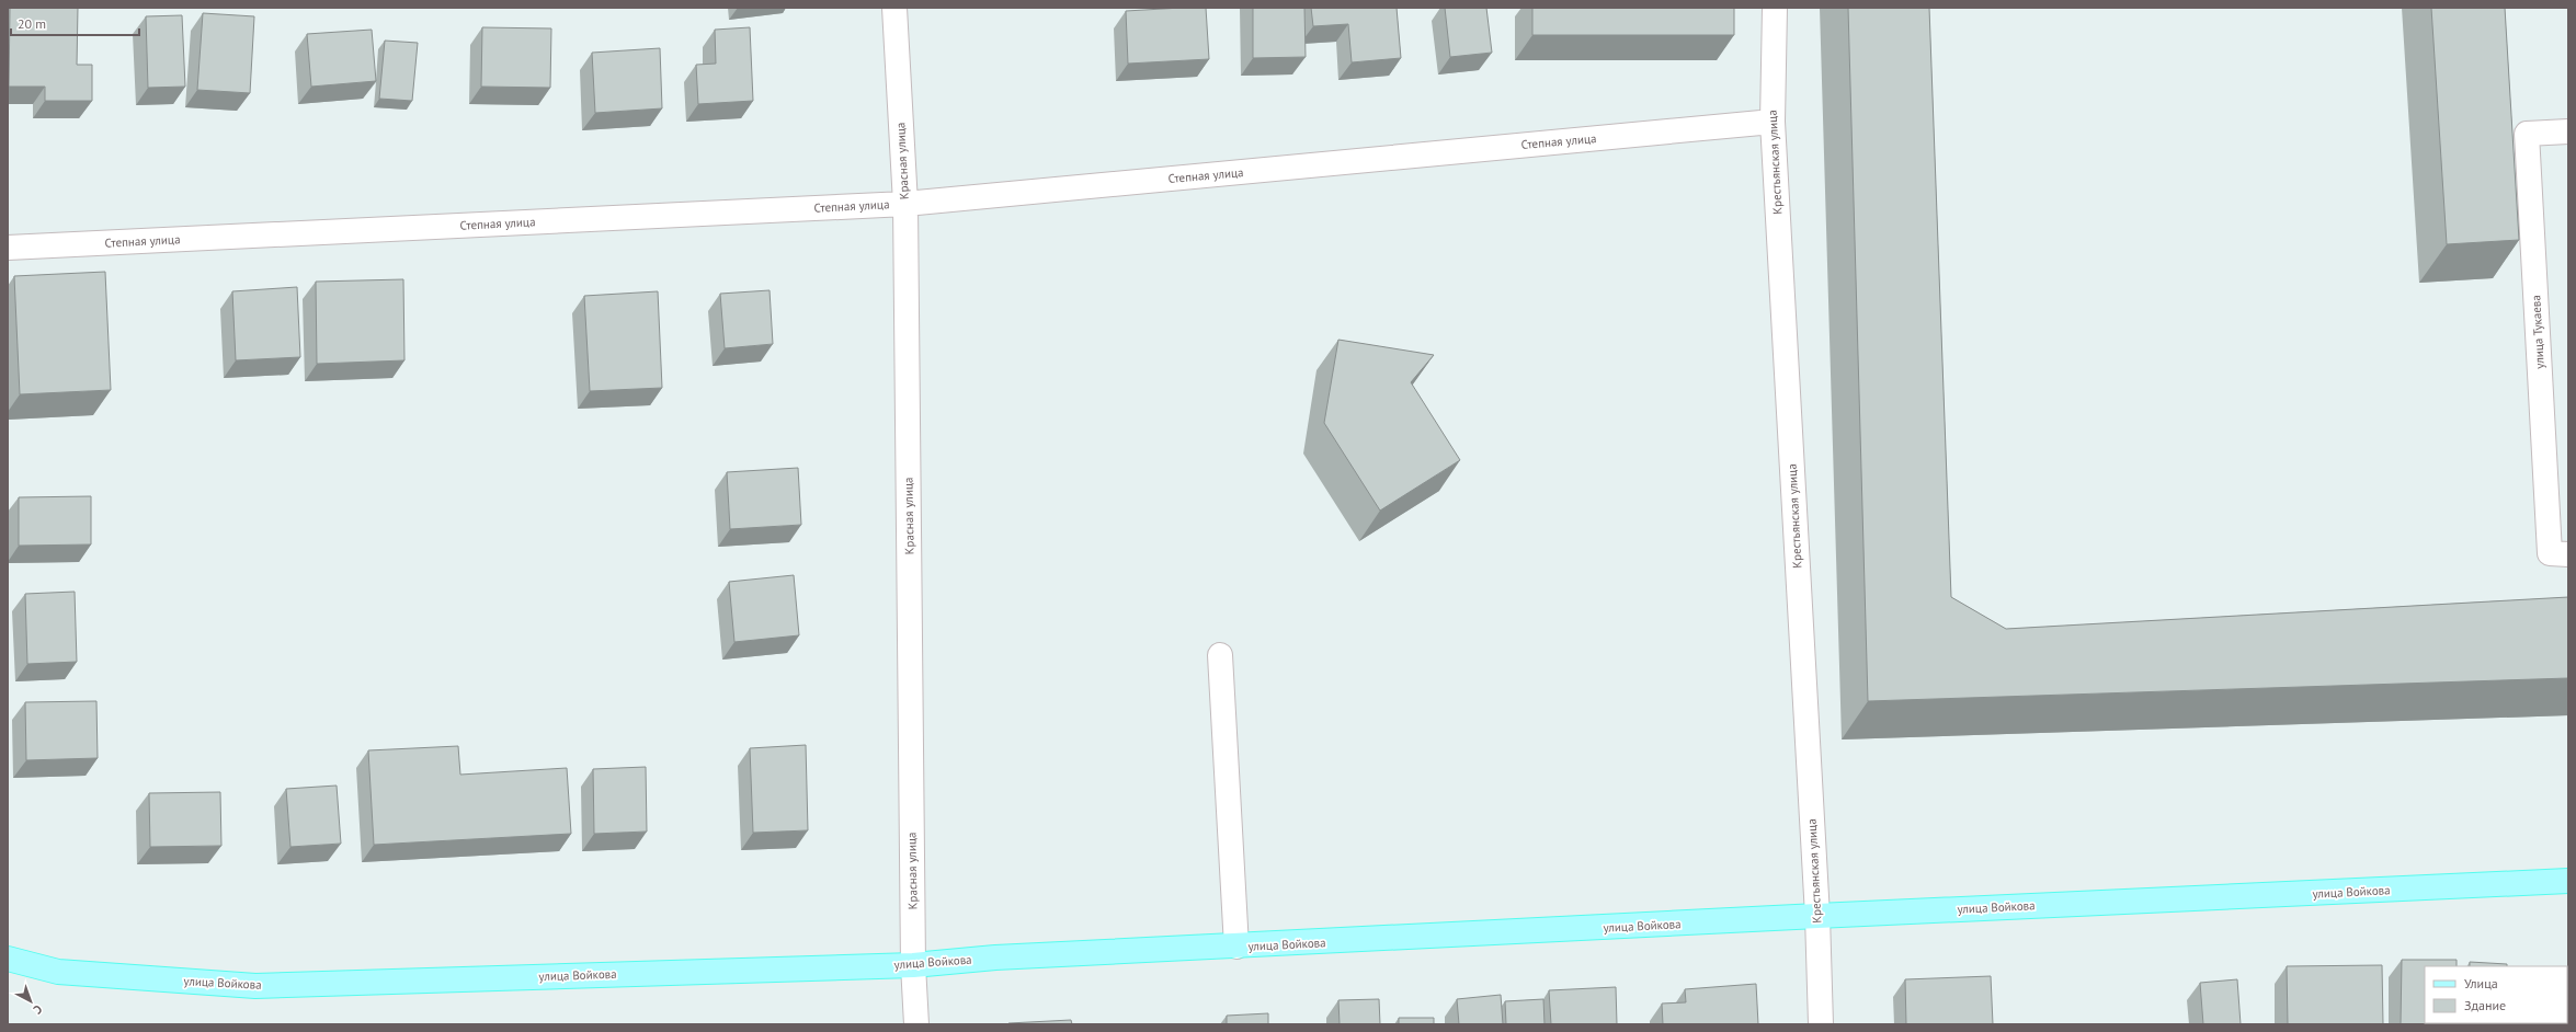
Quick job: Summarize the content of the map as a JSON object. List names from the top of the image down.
{
  "streets": {
    "main road": ["улица Войкова"],
    "street": [
      "Степная улица",
      "Красная улица",
      "Крестьянская улица",
      "улица Тукаева"
    ]
  },
  "crossings": [
    ["Степная улица", "Красная улица"],
    ["Степная улица", "Крестьянская улица"],
    ["Красная улица", "улица Войкова"],
    ["Крестьянская улица", "улица Войкова"]
  ],
  "legend": ["Улица", "Здание"],
  "scale_bar": "20 m",
  "north": "bottom right"
}
